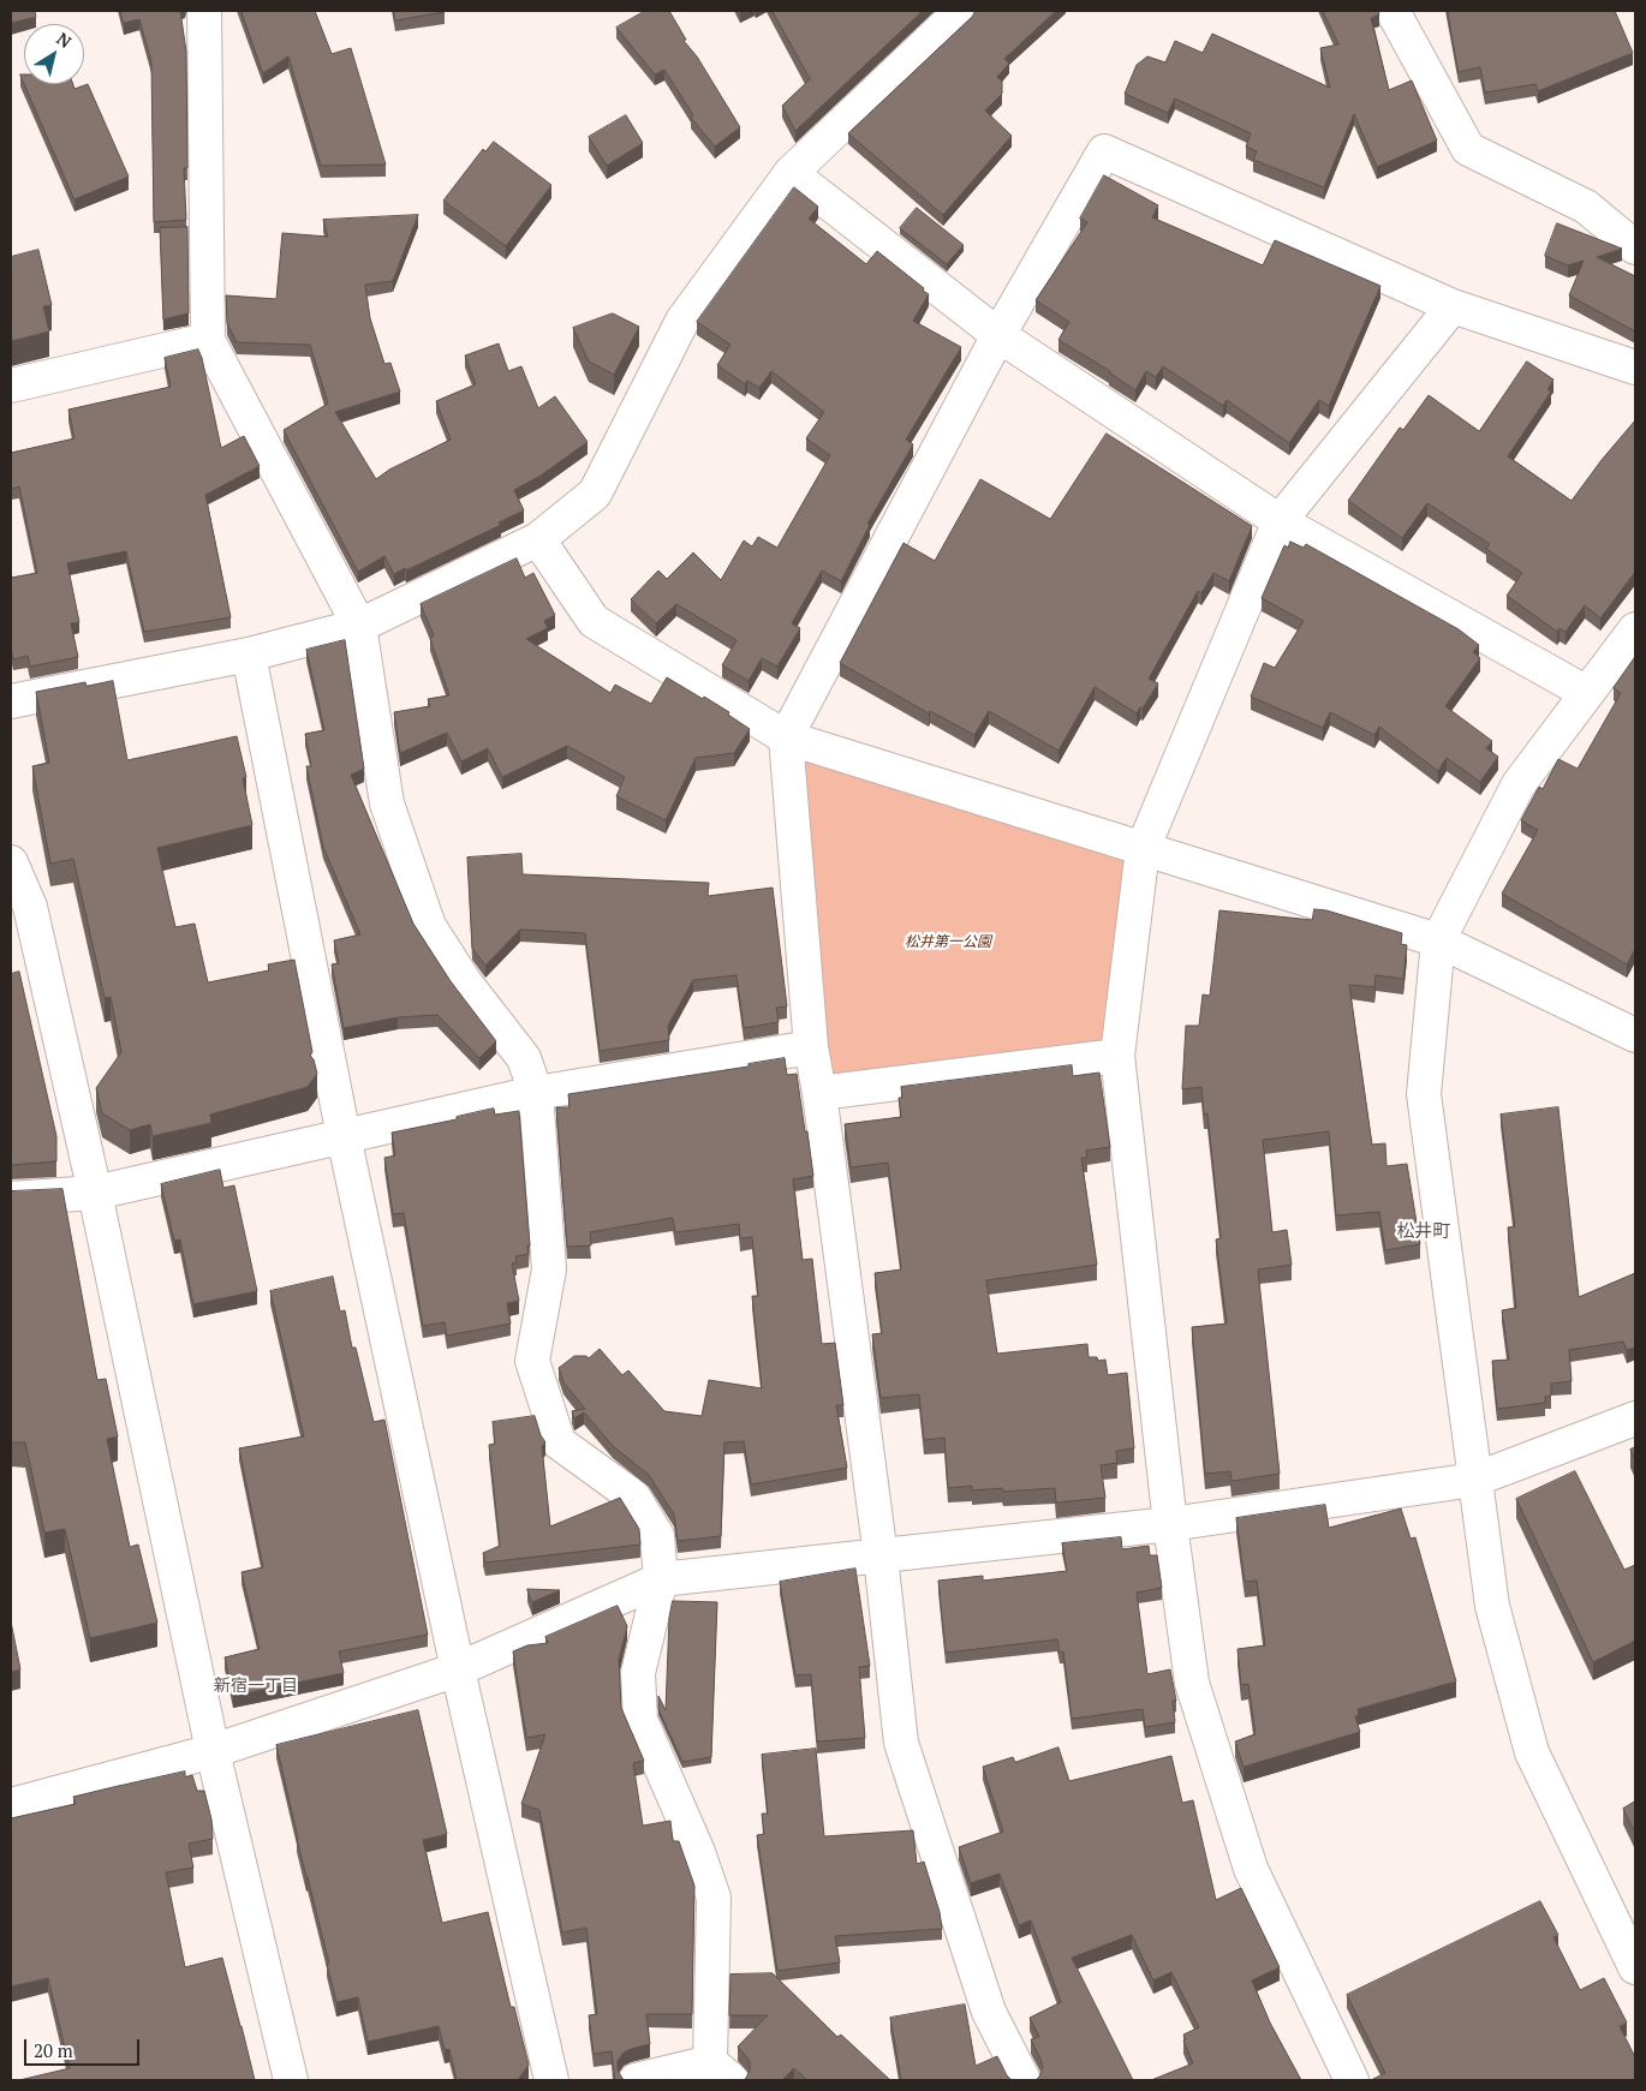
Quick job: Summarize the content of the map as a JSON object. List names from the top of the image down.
{
  "districts": ["松井町", "新宿一丁目"],
  "parks": ["松井第一公園"],
  "scale_bar": "20 m",
  "north": "top right"
}
